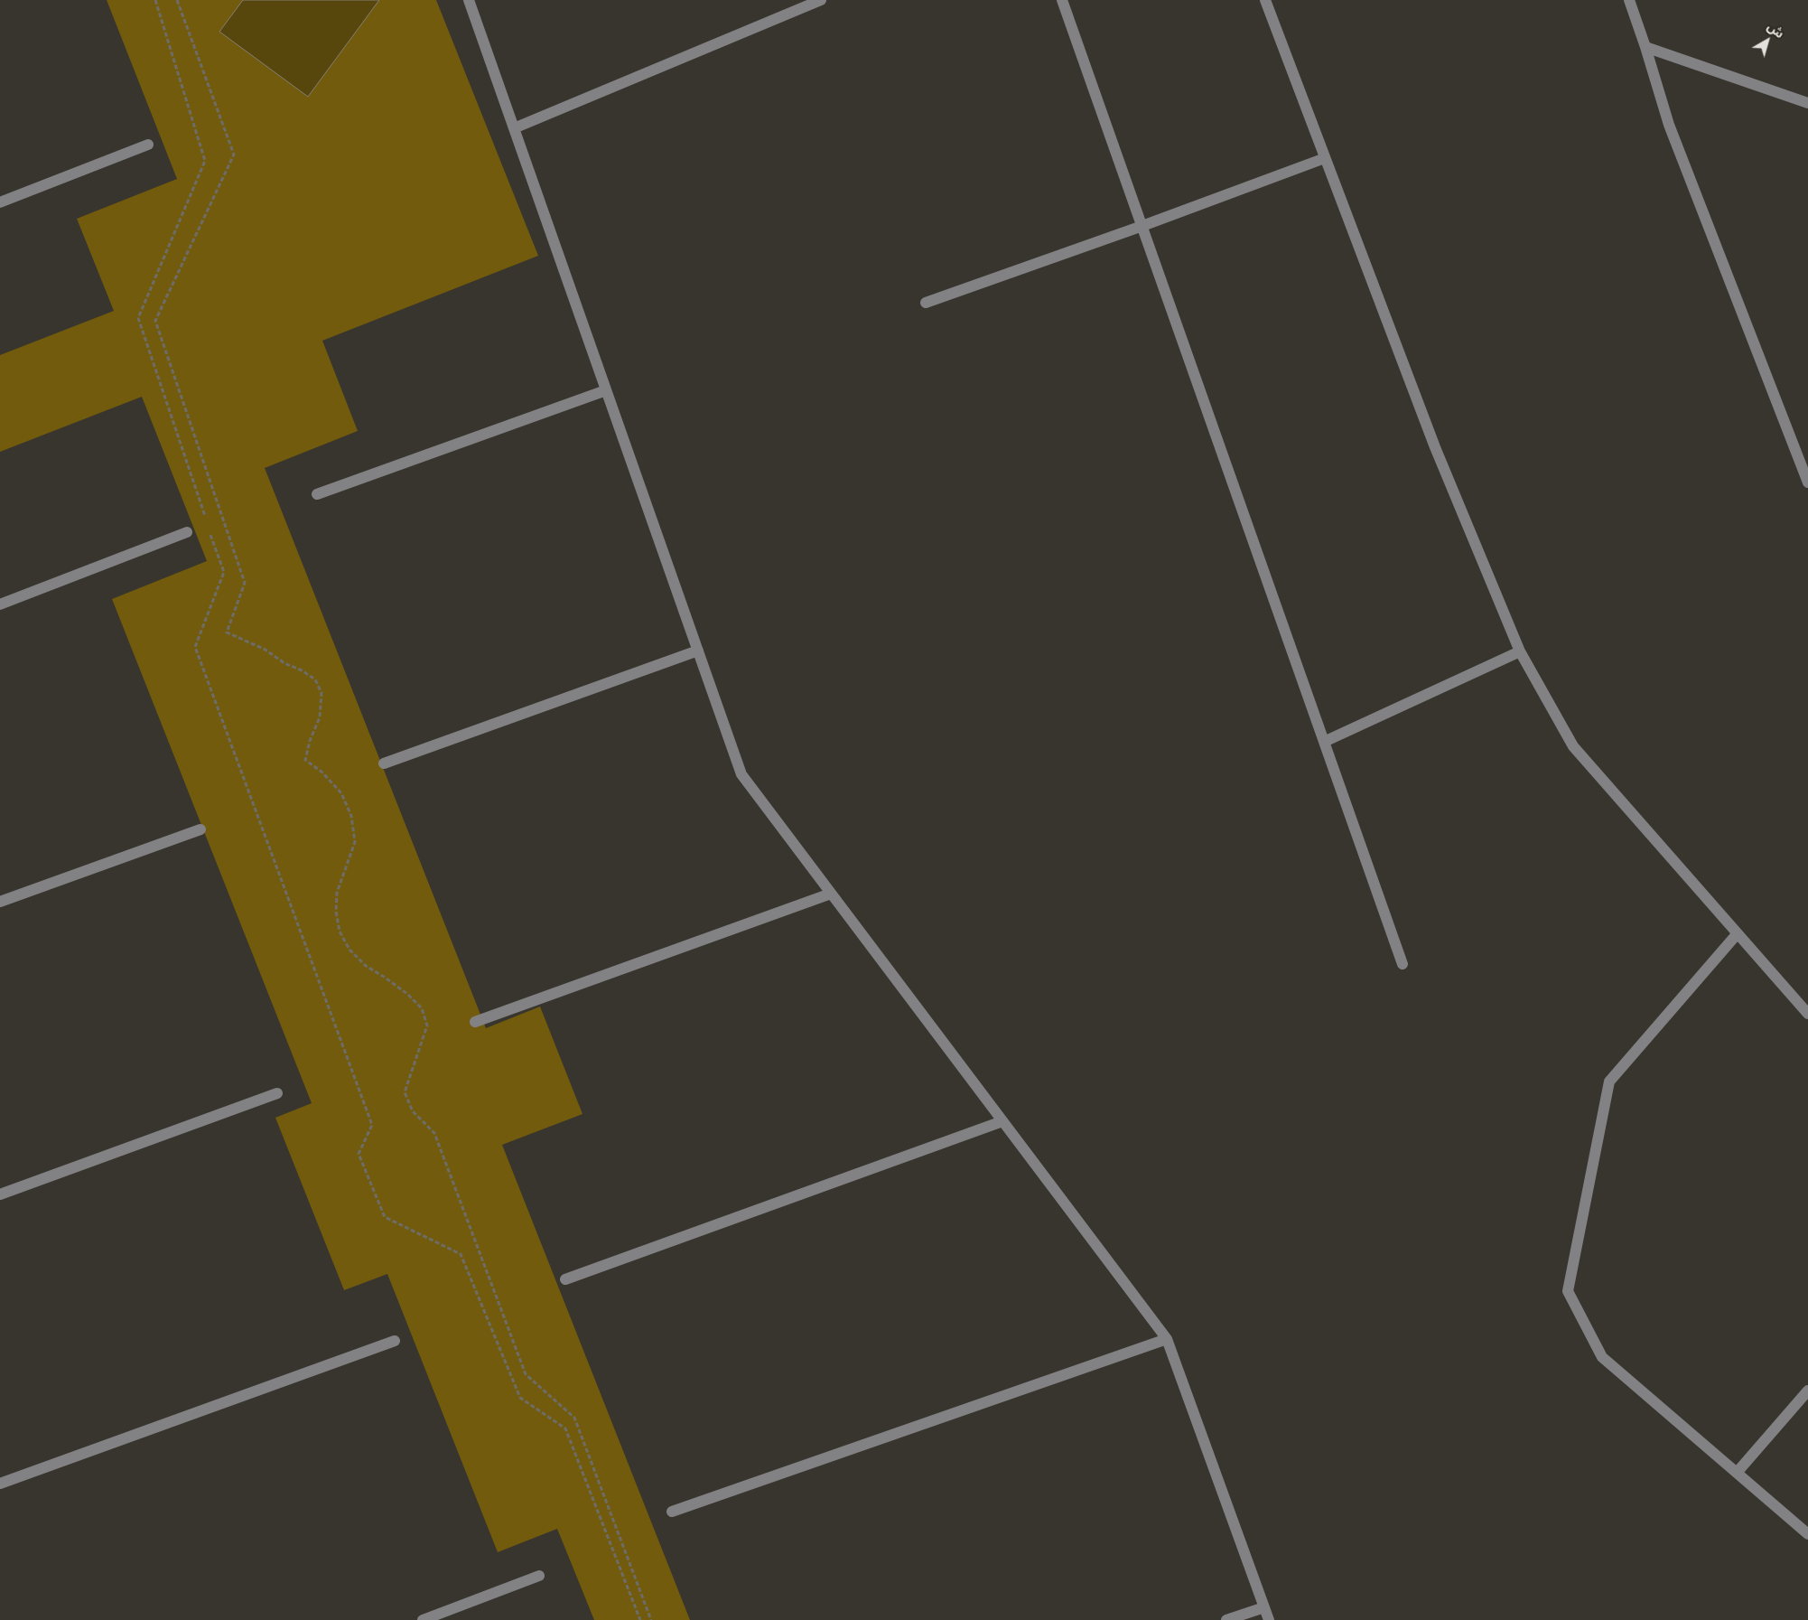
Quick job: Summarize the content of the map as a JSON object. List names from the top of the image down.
{
  "north": "top right"
}
